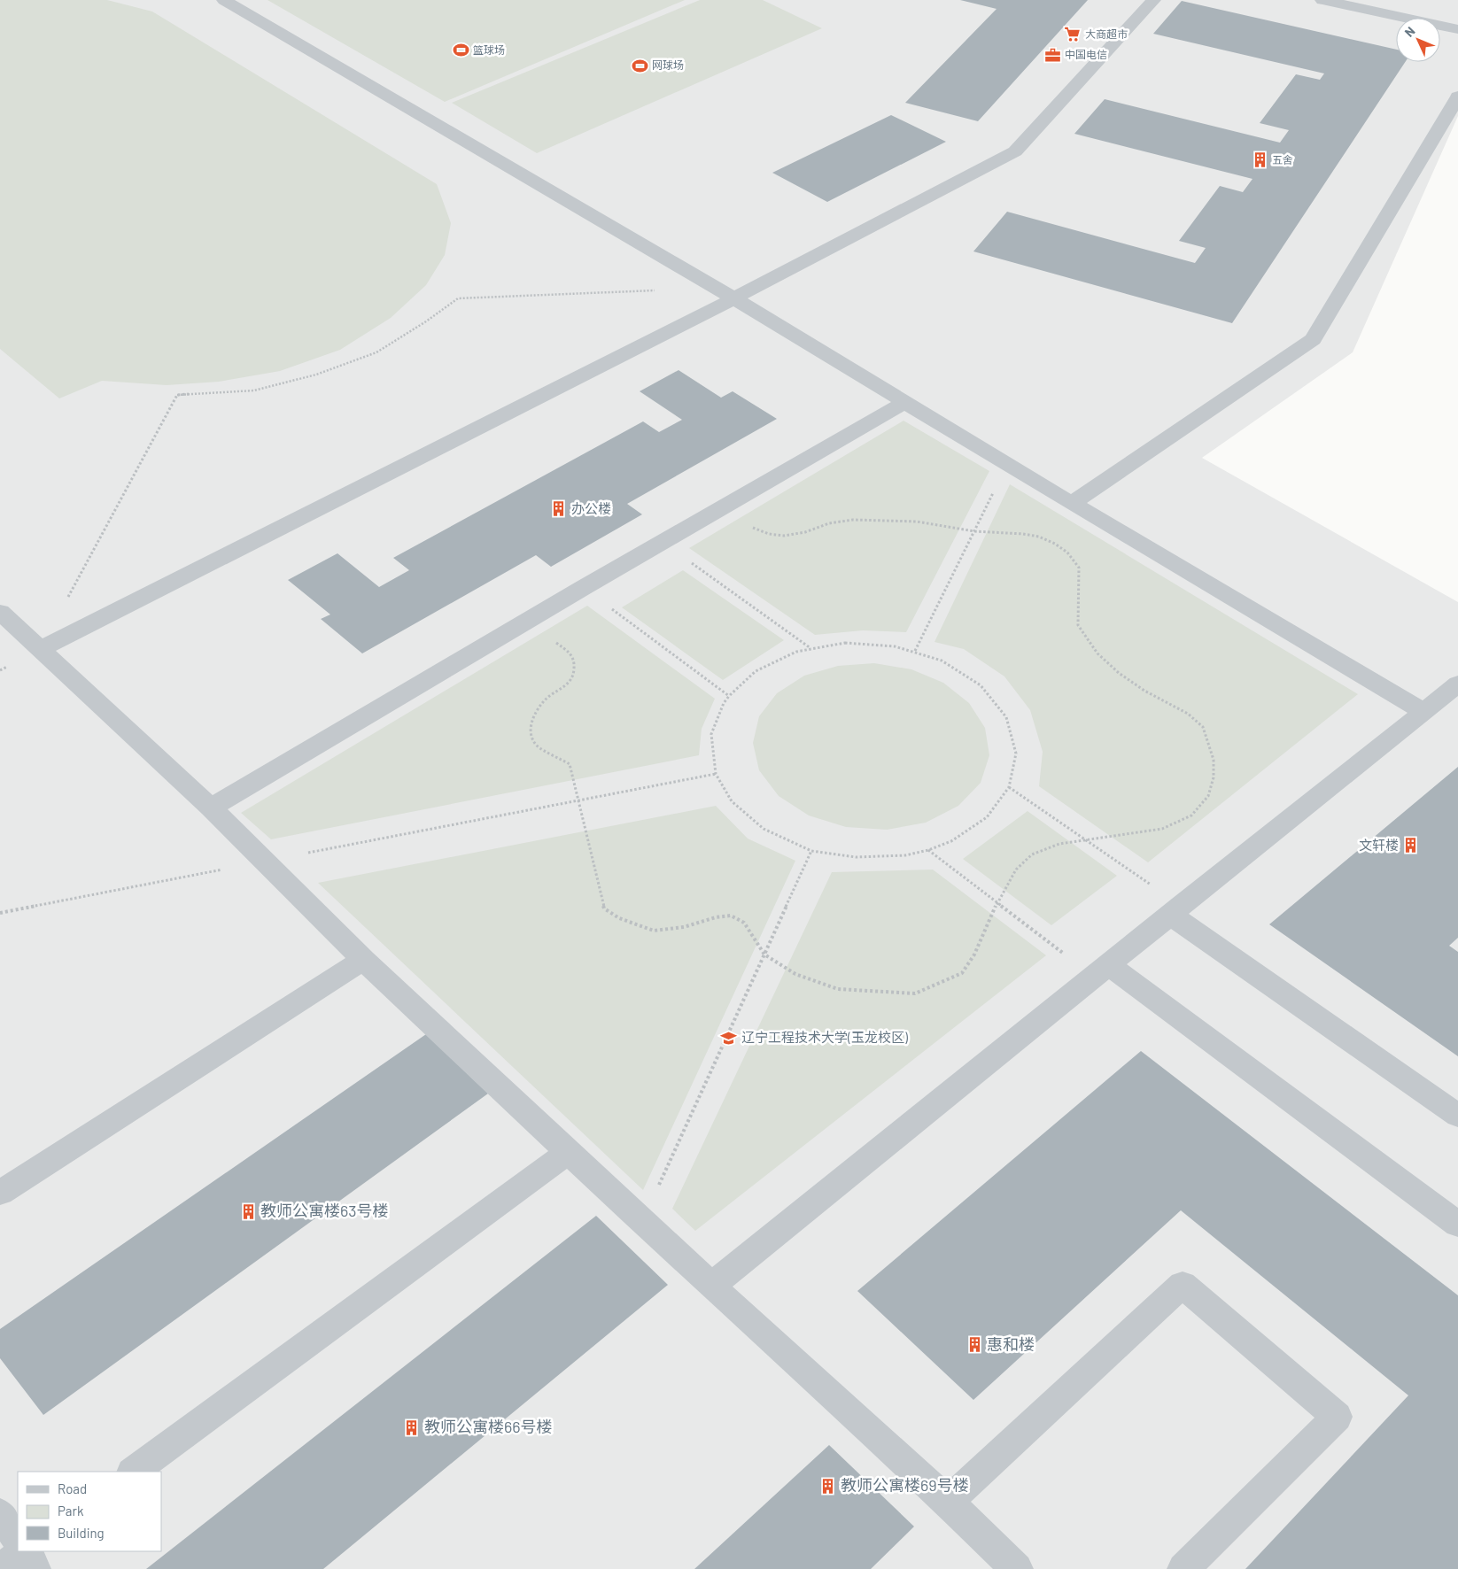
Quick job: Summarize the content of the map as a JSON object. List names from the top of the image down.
{
  "places": {
    "supermarket": ["大商超市"],
    "sports": ["篮球场", "网球场"],
    "office": ["中国电信"],
    "building": [
      "五舍",
      "办公楼",
      "文轩楼",
      "教师公寓楼63号楼",
      "惠和楼",
      "教师公寓楼66号楼",
      "教师公寓楼69号楼"
    ],
    "school or university": ["辽宁工程技术大学(玉龙校区)"]
  },
  "legend": ["Road", "Park", "Building"],
  "north": "top left"
}
